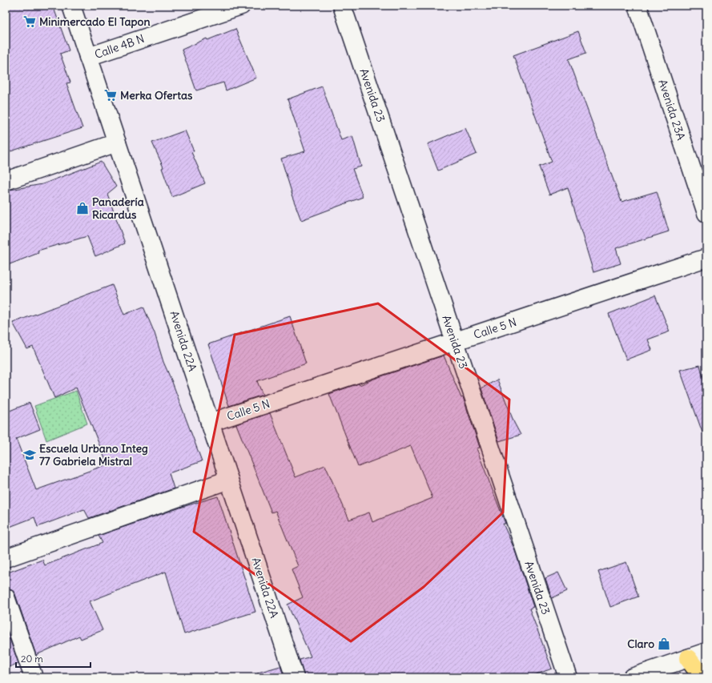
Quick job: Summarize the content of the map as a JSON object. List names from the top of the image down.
{
  "streets": {
    "street": [
      "Calle 4B N",
      "Avenida 23",
      "Avenida 23A",
      "Calle 5 N",
      "Avenida 22A"
    ]
  },
  "crossings": [
    ["Calle 4B N", "Avenida 22A"],
    ["Avenida 23", "Calle 5 N"],
    ["Calle 5 N", "Avenida 22A"]
  ],
  "places": {
    "supermarket": ["Minimercado El Tapon", "Merka Ofertas"],
    "shop": ["Panadería Ricardus", "Claro"],
    "school or university": ["Escuela Urbano Integ 77 Gabriela Mistral"]
  },
  "scale_bar": "20 m"
}
